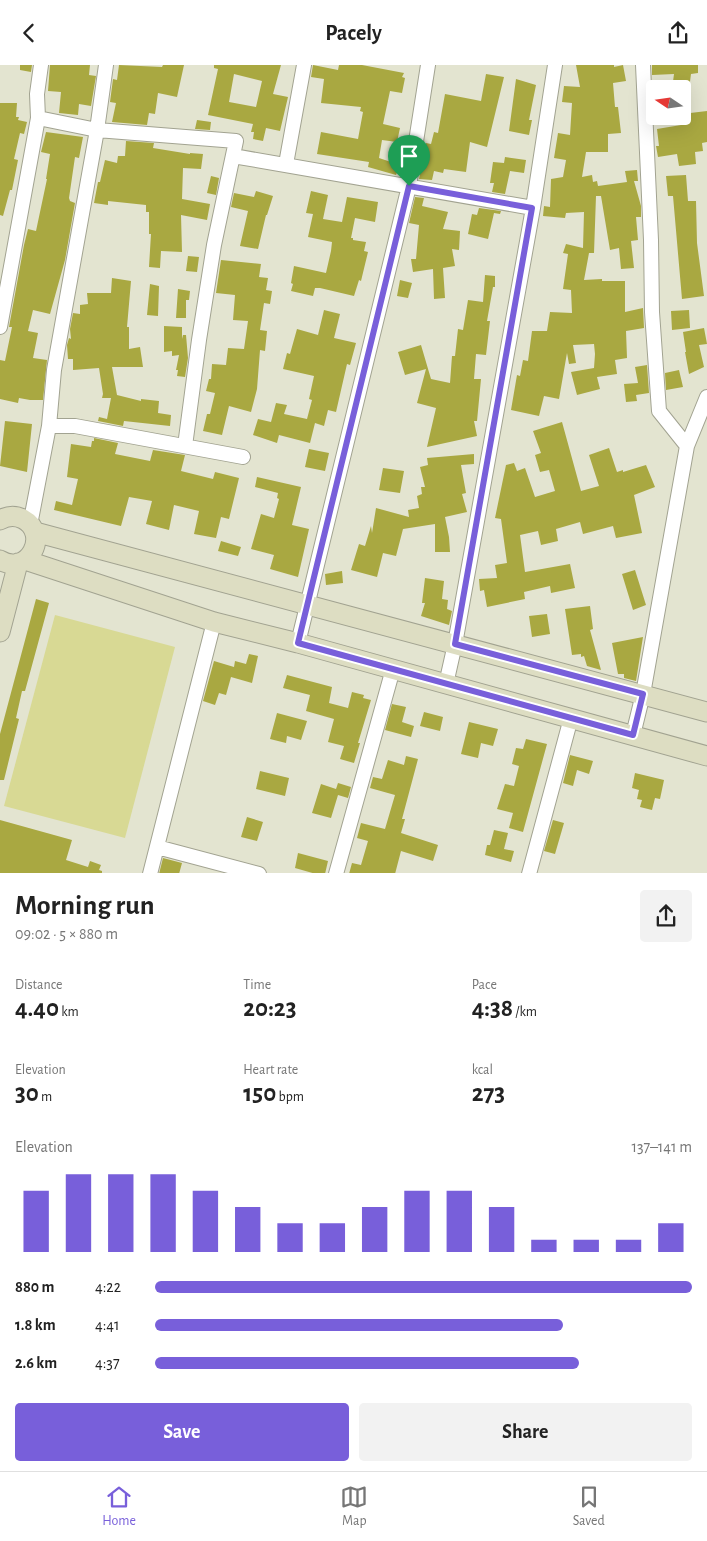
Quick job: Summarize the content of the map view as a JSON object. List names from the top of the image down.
{
  "north": "left",
  "page": {
    "header": "Pacely",
    "heading": ["Morning run", "09:02 · 5 × 880 m"],
    "stats": [
      ["Distance", "4.40 km"],
      ["Time", "20:23"],
      ["Pace", "4:38 /km"],
      ["Elevation", "30 m"],
      ["Heart rate", "150 bpm"],
      ["kcal", "273"]
    ],
    "chart": ["Elevation", "137–141 m"],
    "list": [
      {
        "name": "880 m",
        "note": "4:22"
      },
      {
        "name": "1.8 km",
        "note": "4:41"
      },
      {
        "name": "2.6 km",
        "note": "4:37"
      }
    ],
    "buttons": ["Save", "Share"],
    "tabs": ["Home", "Map", "Saved"]
  }
}
